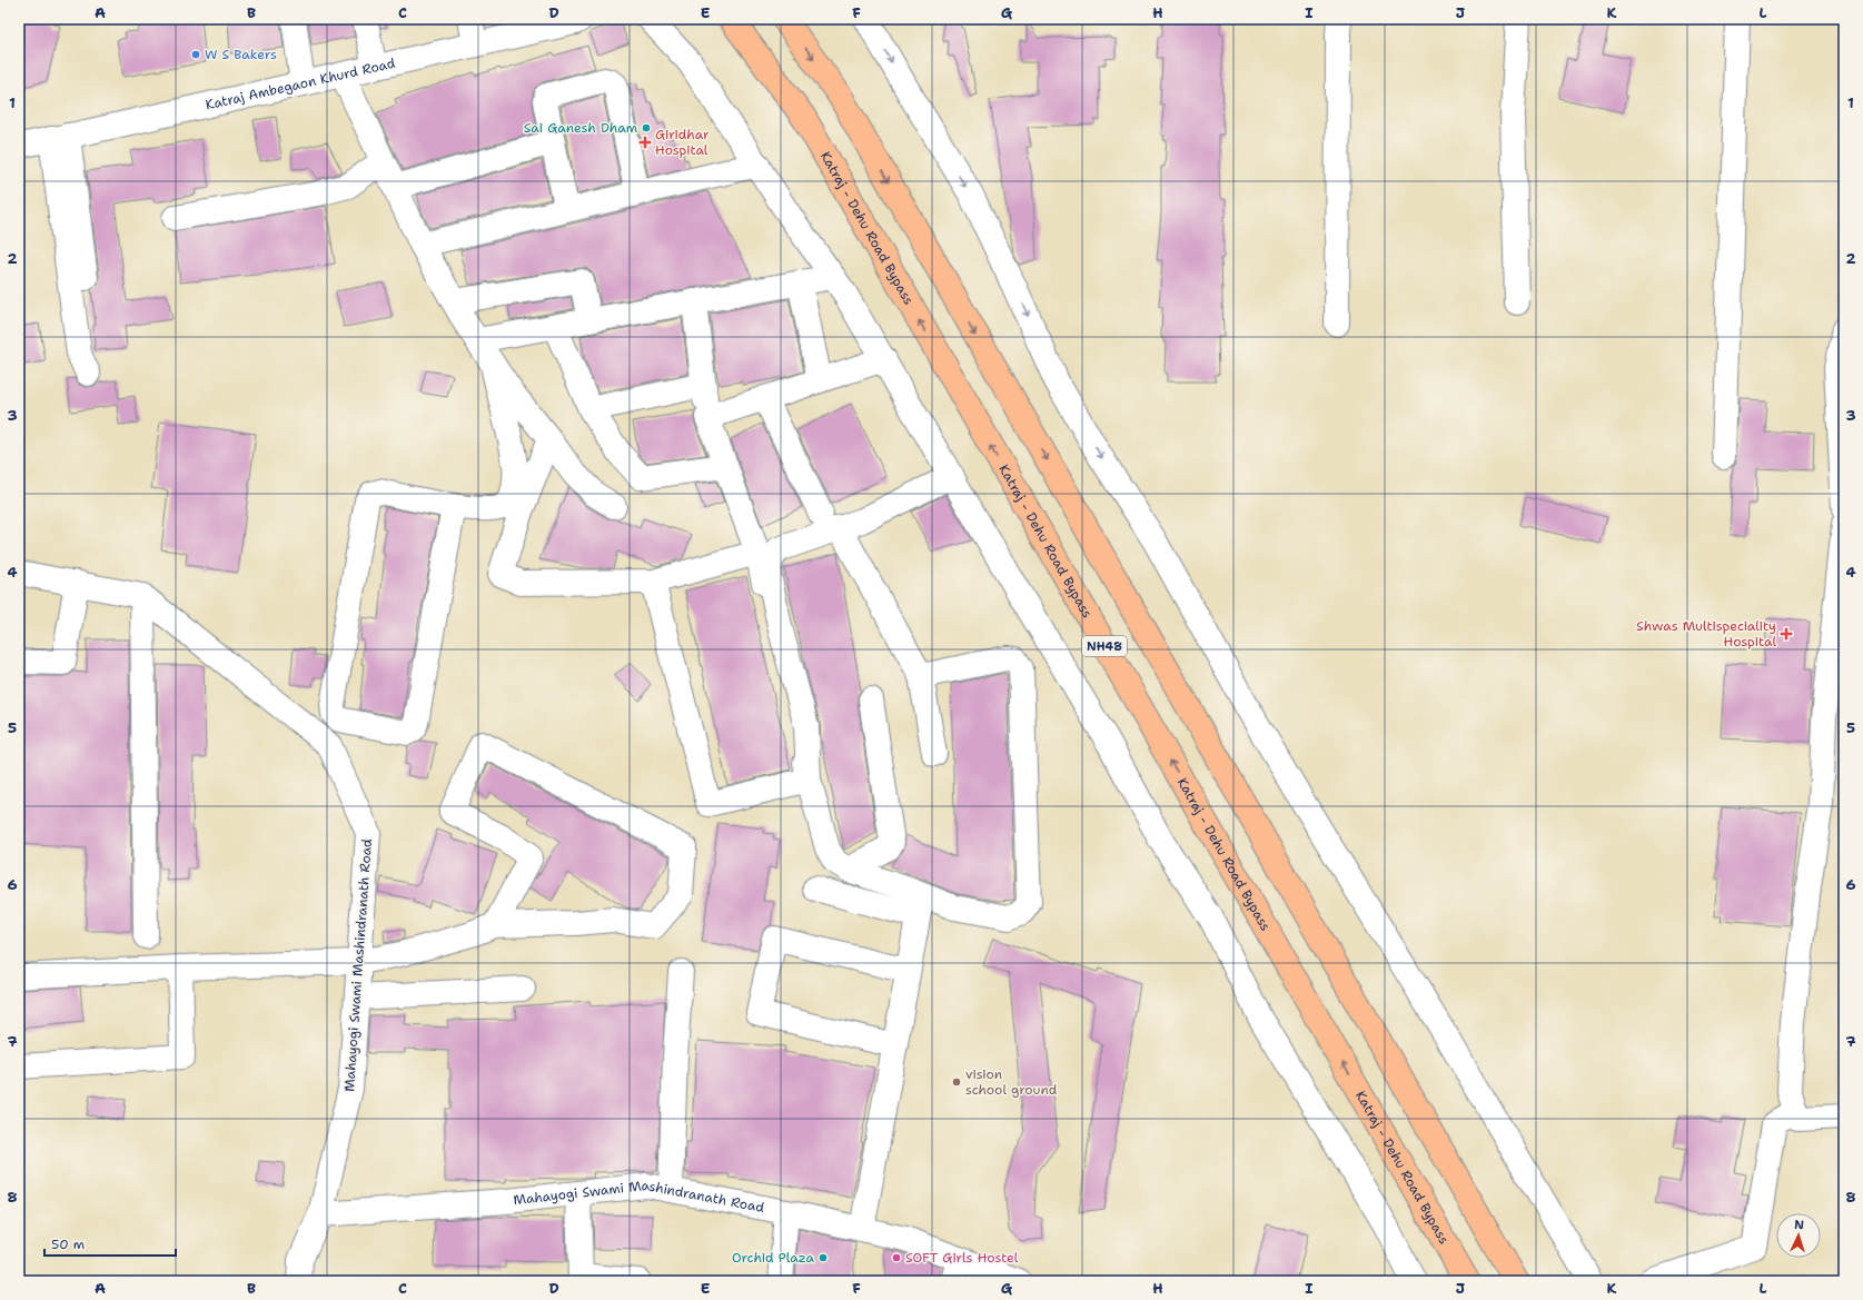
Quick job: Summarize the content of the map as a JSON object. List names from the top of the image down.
{
  "streets": {
    "highway": ["Katraj - Dehu Road Bypass", "NH48"],
    "street": ["Katraj Ambegaon Khurd Road", "Mahayogi Swami Mashindranath Road"]
  },
  "places": {
    "other": [
      "W S Bakers",
      "Sai Ganesh Dham",
      "vision school ground",
      "Orchid Plaza",
      "SOFT Girls Hostel"
    ],
    "health": ["Giridhar Hospital", "Shwas Multispeciality Hospital"]
  },
  "scale_bar": "50 m",
  "north": "top",
  "grid": {
    "columns": [
      "A",
      "B",
      "C",
      "D",
      "E",
      "F",
      "G",
      "H",
      "I",
      "J",
      "K",
      "L"
    ],
    "rows": [
      "1",
      "2",
      "3",
      "4",
      "5",
      "6",
      "7",
      "8"
    ]
  }
}
